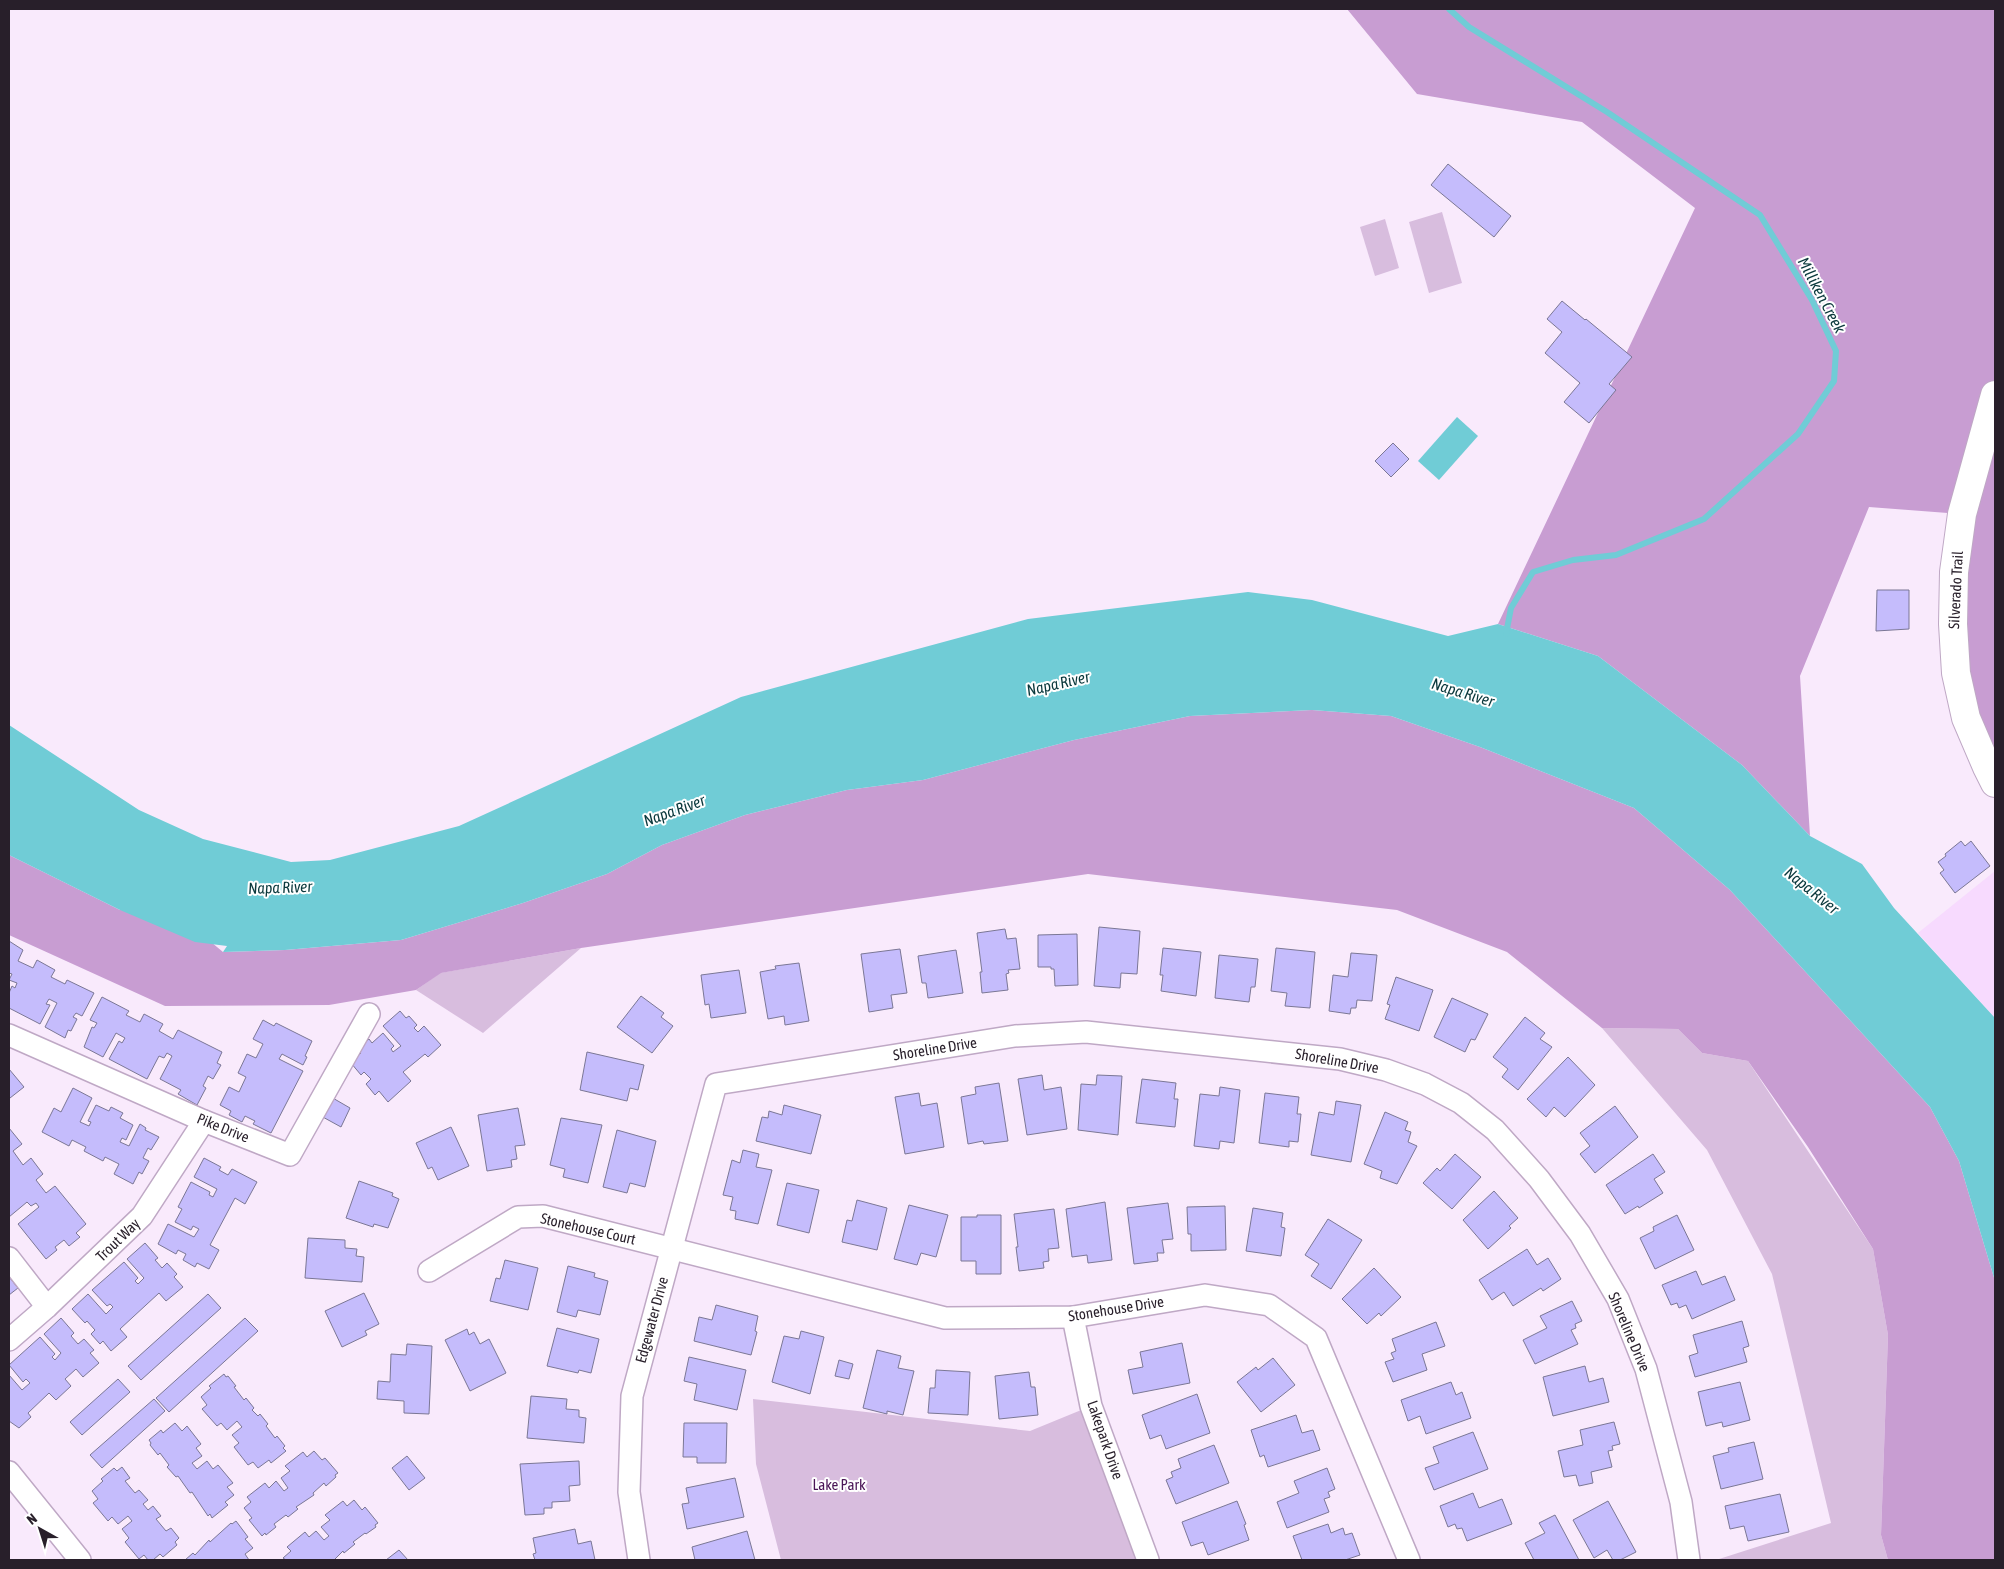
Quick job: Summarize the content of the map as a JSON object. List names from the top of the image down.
{
  "streets": {
    "main road": ["Silverado Trail"],
    "street": [
      "Shoreline Drive",
      "Pike Drive",
      "Stonehouse Court",
      "Trout Way",
      "Stonehouse Drive",
      "Edgewater Drive",
      "Lakepark Drive"
    ]
  },
  "crossings": [
    ["Shoreline Drive", "Edgewater Drive"],
    ["Pike Drive", "Trout Way"],
    ["Stonehouse Court", "Stonehouse Drive"],
    ["Stonehouse Court", "Edgewater Drive"],
    ["Stonehouse Drive", "Edgewater Drive"],
    ["Stonehouse Drive", "Lakepark Drive"]
  ],
  "water": ["Milliken Creek", "Napa River"],
  "parks": ["Lake Park"],
  "north": "top left"
}
